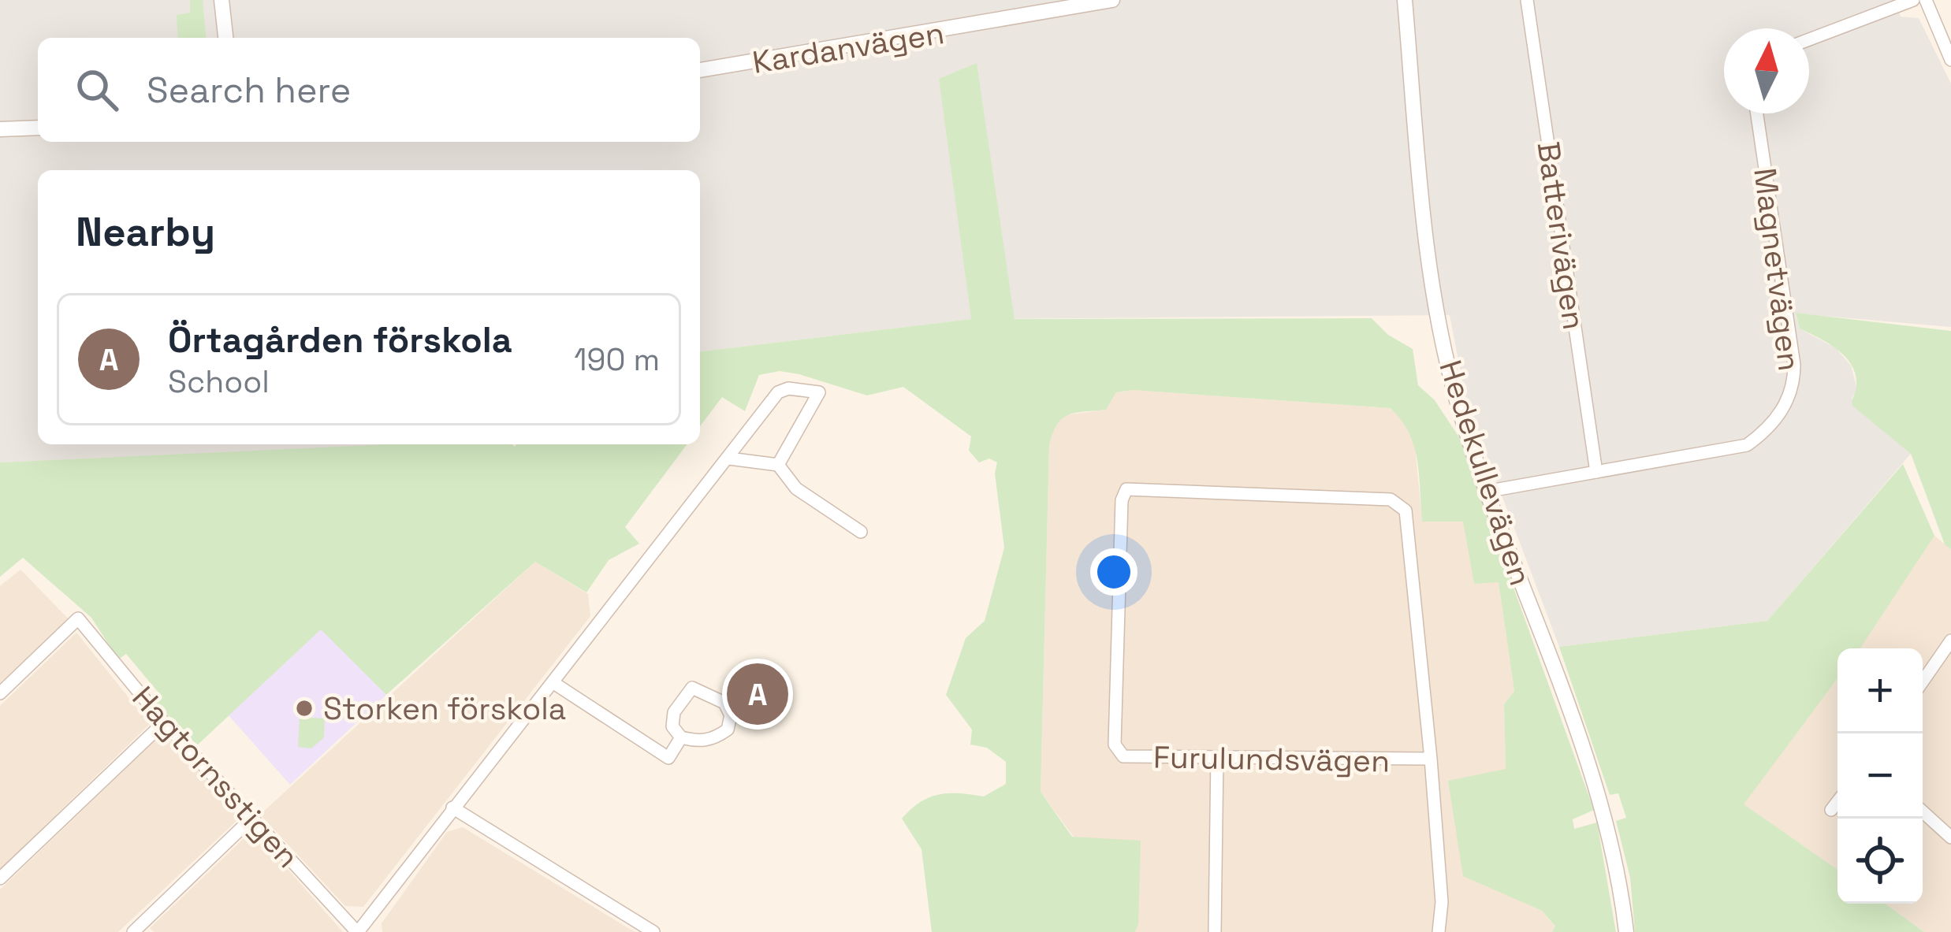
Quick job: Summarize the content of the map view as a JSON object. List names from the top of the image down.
{
  "streets": {
    "street": [
      "Kardanvägen",
      "Batterivägen",
      "Magnetvägen",
      "Hedekullevägen",
      "Furulundsvägen",
      "Hagtornsstigen"
    ]
  },
  "crossings": [
    ["Batterivägen", "Magnetvägen"],
    ["Magnetvägen", "Hedekullevägen"]
  ],
  "places": ["Storken förskola"],
  "north": "top",
  "page": {
    "search": "Search here",
    "heading": "Nearby",
    "list": [
      {
        "mark": "A",
        "name": "Örtagården förskola",
        "note": "School",
        "value": "190 m"
      }
    ],
    "map_buttons": ["+", "−"],
    "pins": "A"
  }
}
